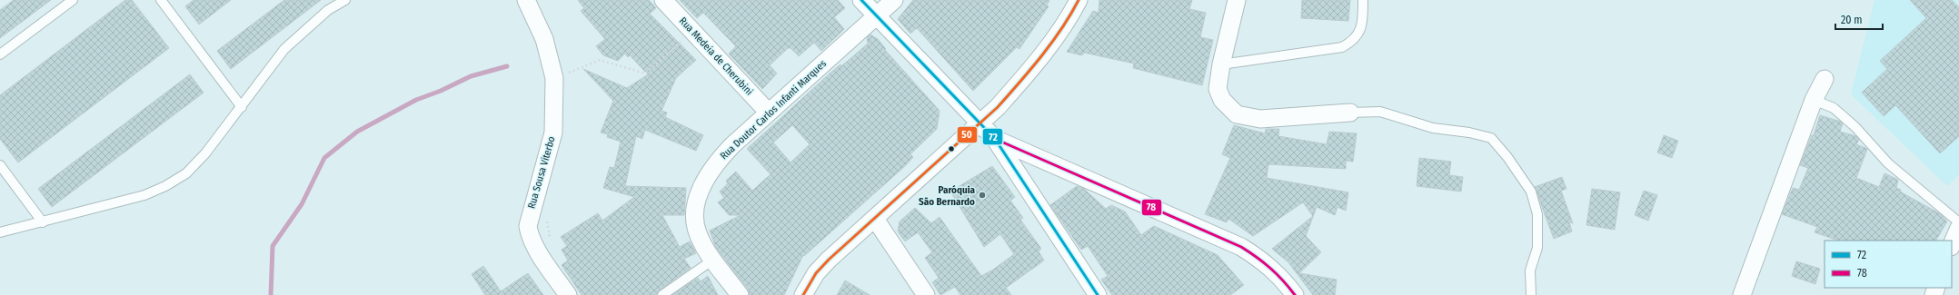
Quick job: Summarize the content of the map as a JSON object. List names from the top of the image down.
{
  "streets": {
    "street": ["Rua Medeia de Cherubini", "Rua Doutor Carlos Infanti Marques", "Rua Sousa Viterbo"]
  },
  "crossings": [
    ["Rua Medeia de Cherubini", "Rua Doutor Carlos Infanti Marques"]
  ],
  "places": ["Paróquia São Bernardo"],
  "lines": ["transit line 72", "transit line 50", "transit line 78"],
  "legend": ["72", "78"],
  "scale_bar": "20 m"
}
